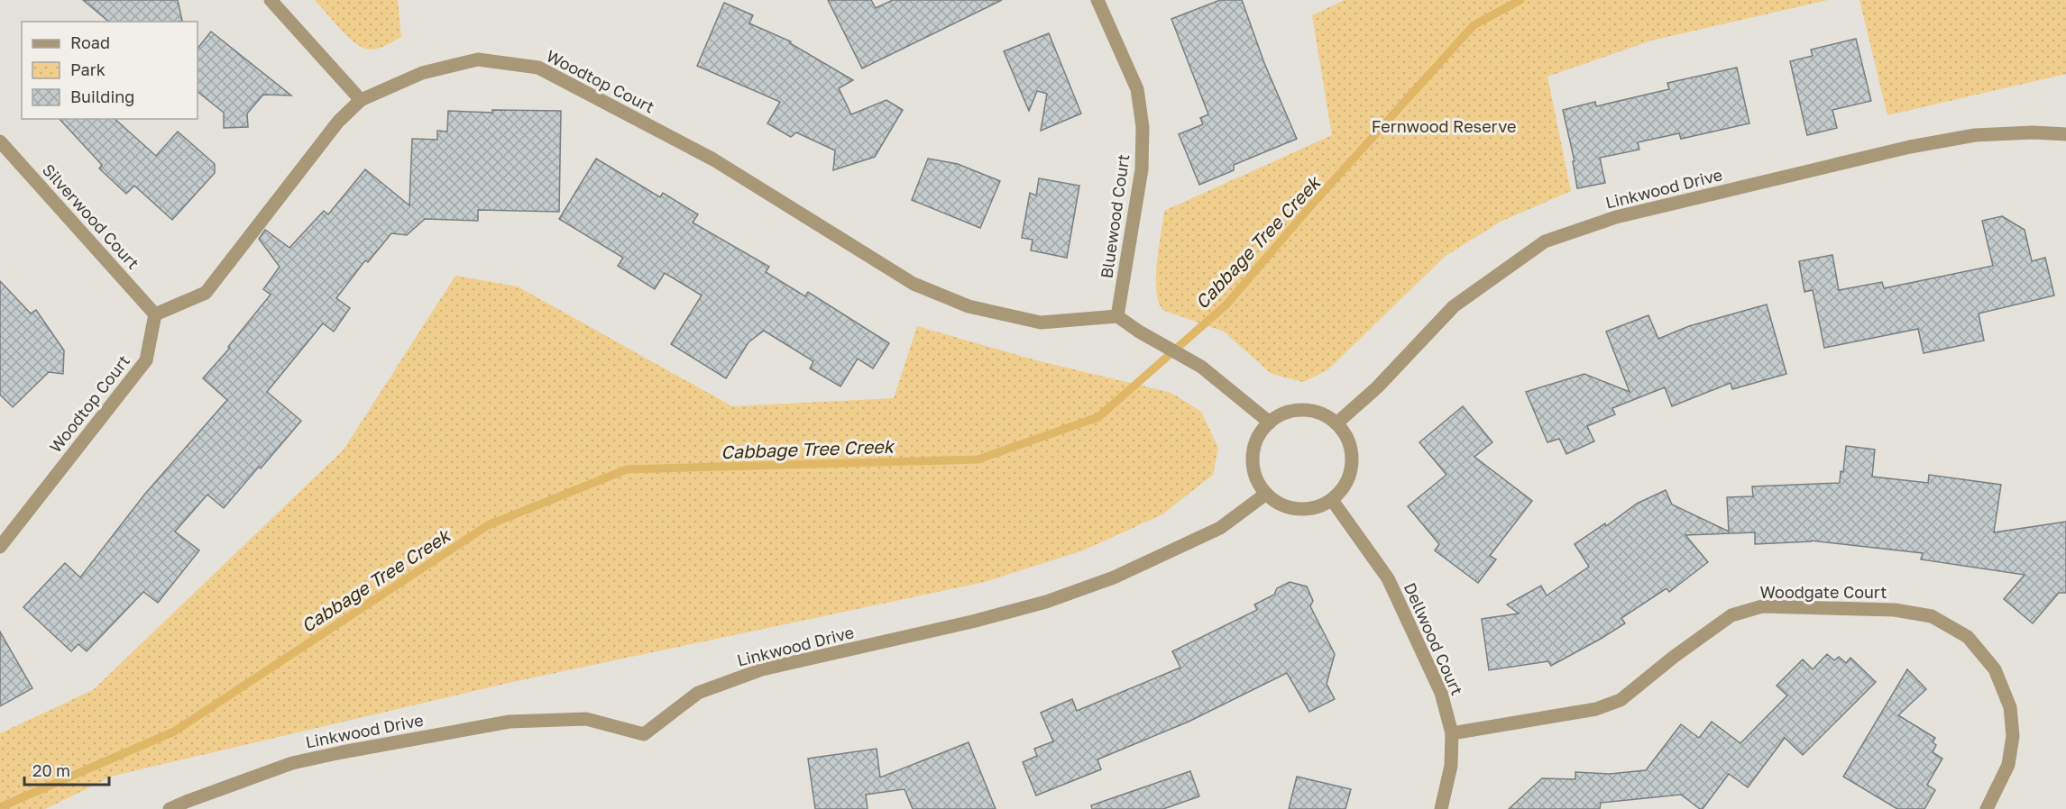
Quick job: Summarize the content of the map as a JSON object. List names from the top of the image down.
{
  "streets": {
    "street": [
      "Woodtop Court",
      "Linkwood Drive",
      "Silverwood Court",
      "Bluewood Court",
      "Woodgate Court",
      "Dellwood Court"
    ]
  },
  "crossings": [
    ["Woodtop Court", "Silverwood Court"],
    ["Woodtop Court", "Bluewood Court"],
    ["Linkwood Drive", "Dellwood Court"],
    ["Woodgate Court", "Dellwood Court"]
  ],
  "water": ["Cabbage Tree Creek"],
  "parks": ["Fernwood Reserve"],
  "legend": ["Road", "Park", "Building"],
  "scale_bar": "20 m"
}
